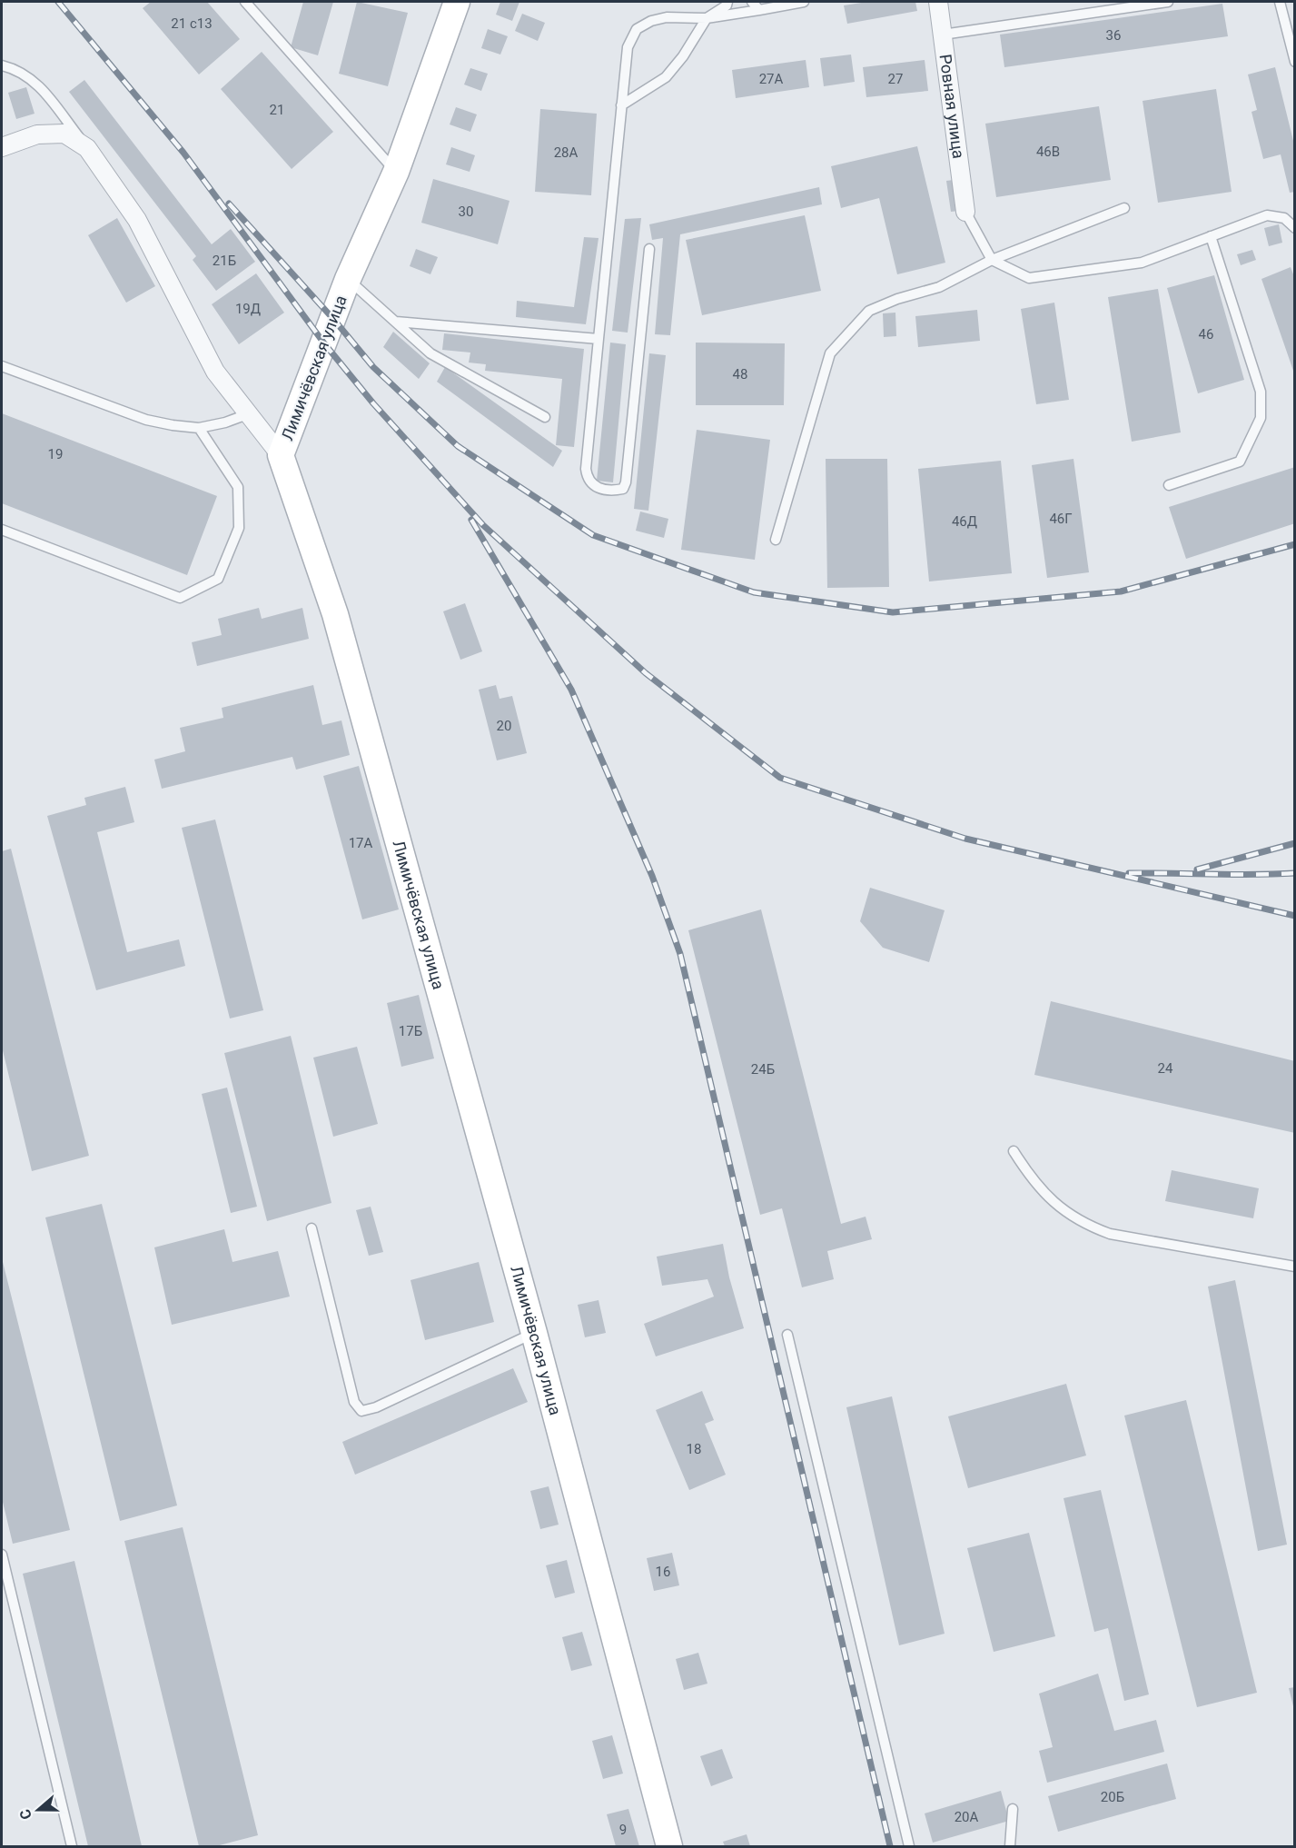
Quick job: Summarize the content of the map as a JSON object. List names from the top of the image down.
{
  "streets": {
    "main road": ["Лимичёвская улица"],
    "street": ["Ровная улица"]
  },
  "house_numbers": [
    "21 с13",
    "36",
    "27А",
    "27",
    "21",
    "46В",
    "28А",
    "30",
    "21Б",
    "19Д",
    "46",
    "48",
    "19",
    "46Г",
    "46Д",
    "20",
    "17А",
    "17Б",
    "24",
    "24Б",
    "18",
    "16",
    "20Б",
    "20А",
    "9"
  ],
  "north": "left"
}
